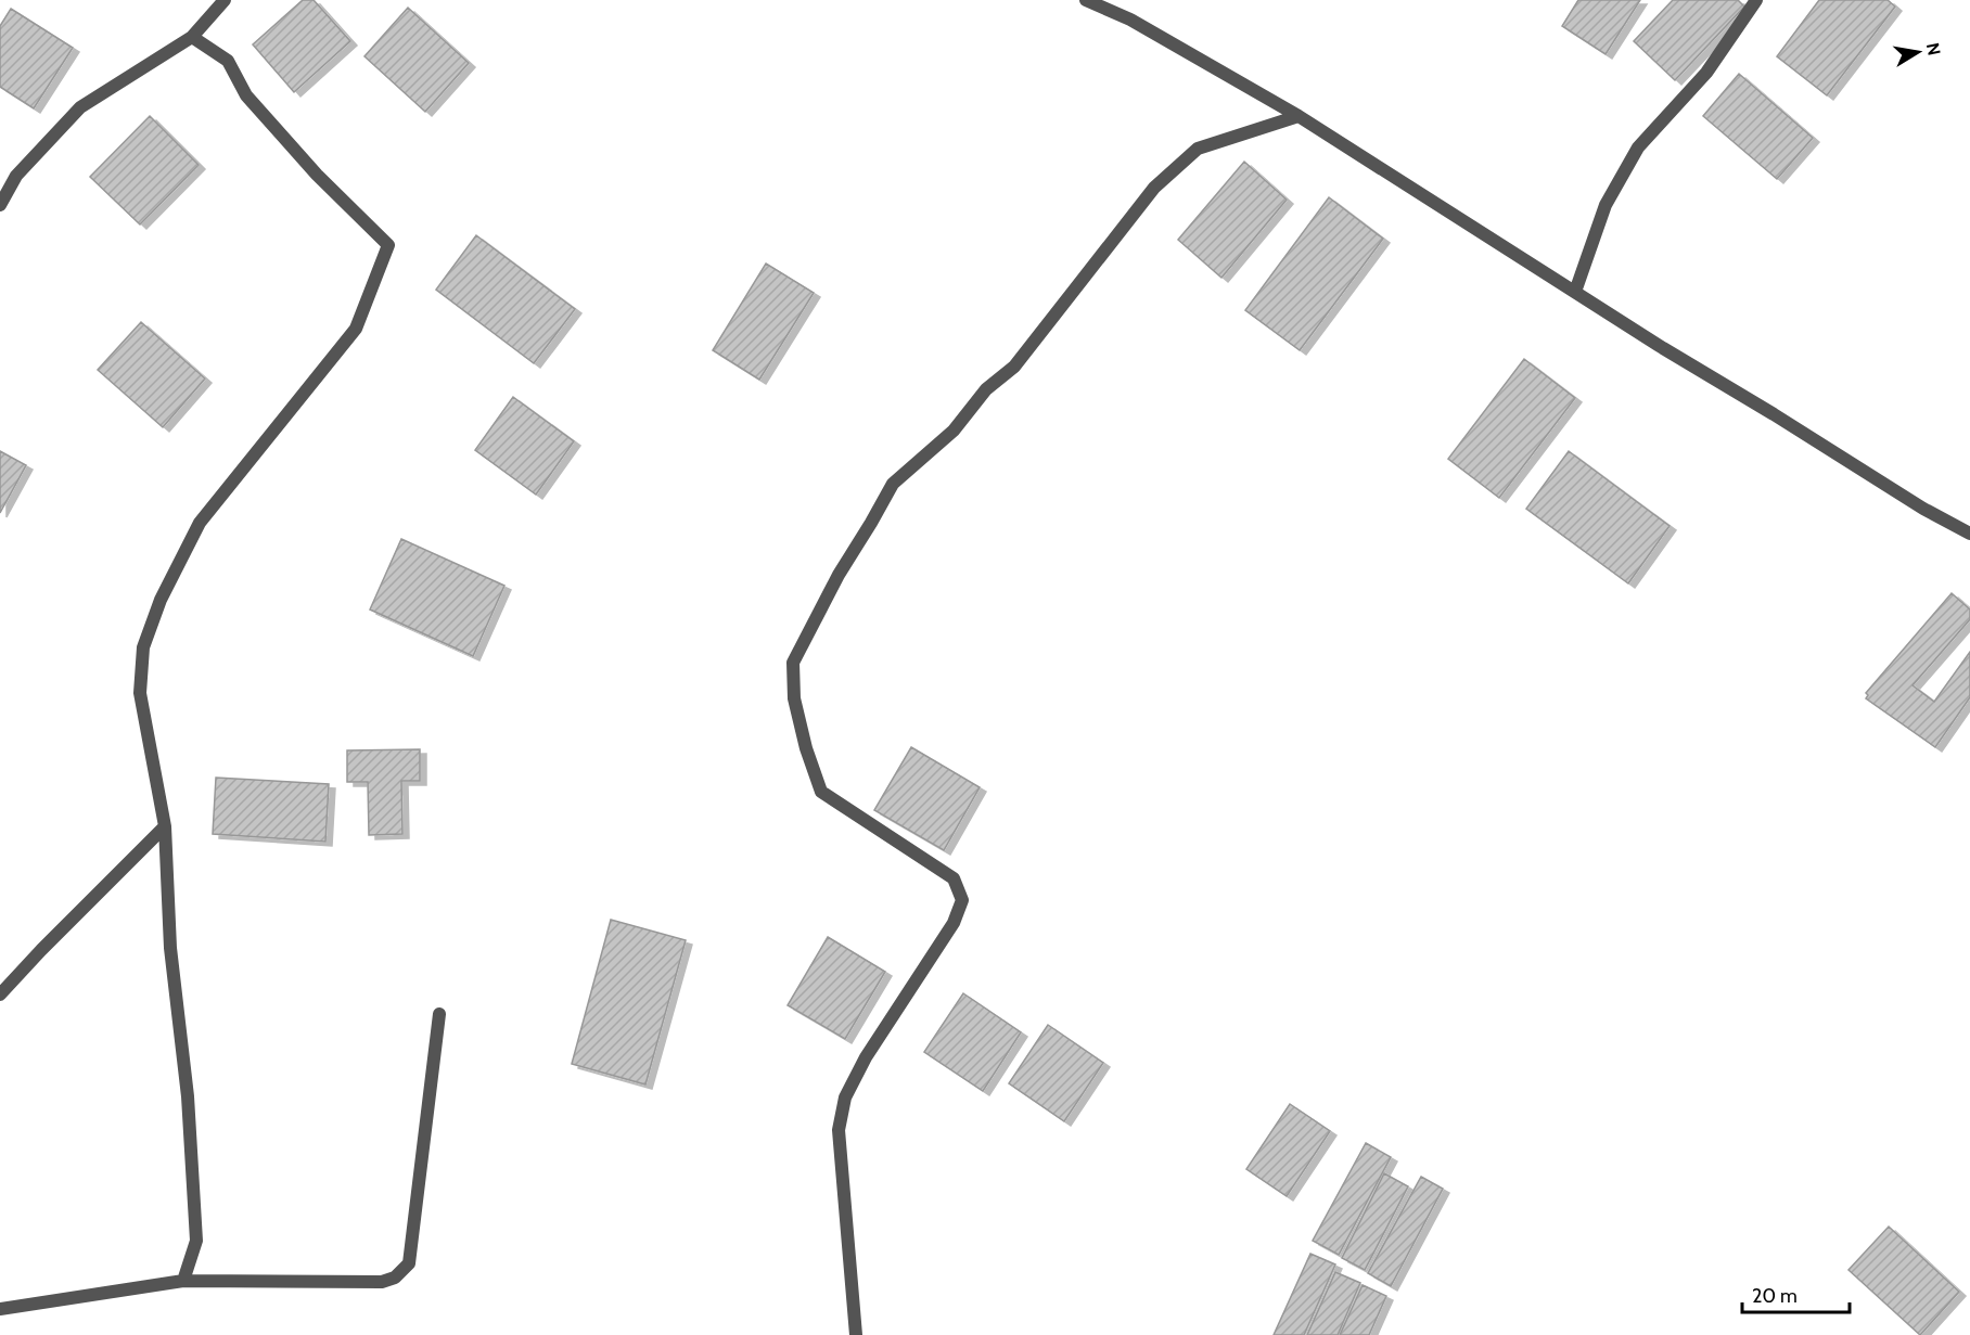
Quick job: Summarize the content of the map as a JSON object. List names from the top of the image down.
{
  "scale_bar": "20 m",
  "north": "right"
}
